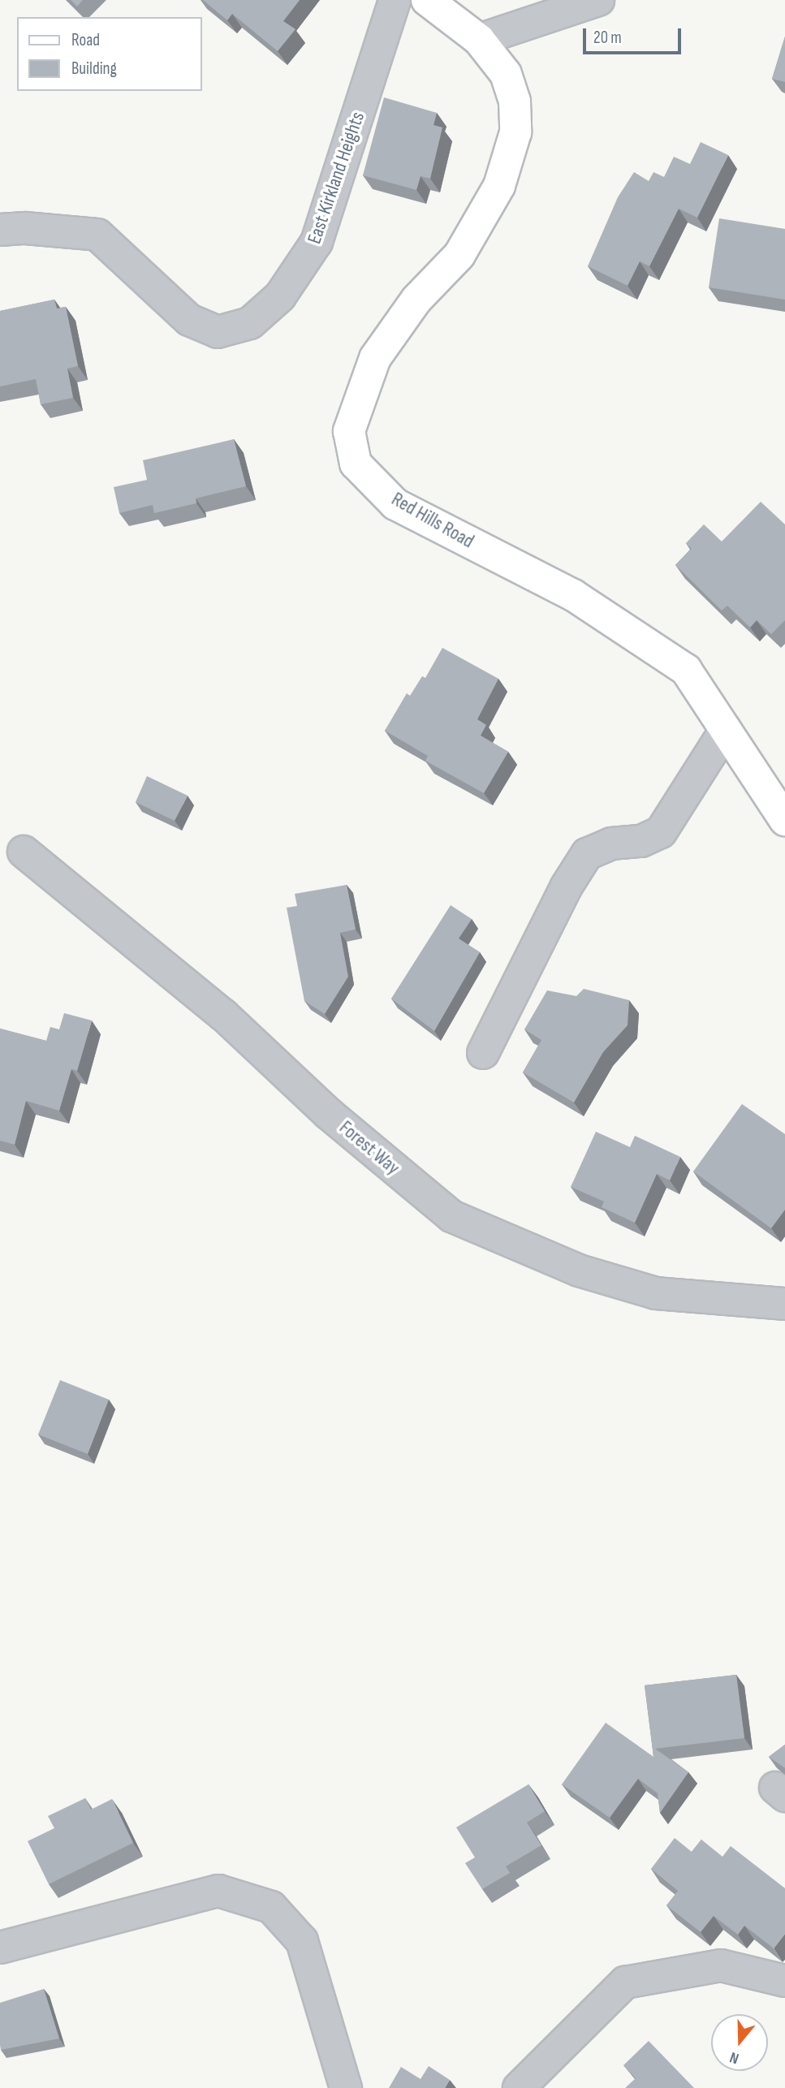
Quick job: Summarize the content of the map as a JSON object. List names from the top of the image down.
{
  "streets": {
    "main road": ["Red Hills Road"],
    "street": ["East Kirkland Heights", "Forest Way"]
  },
  "legend": ["Road", "Building"],
  "scale_bar": "20 m",
  "north": "bottom"
}
